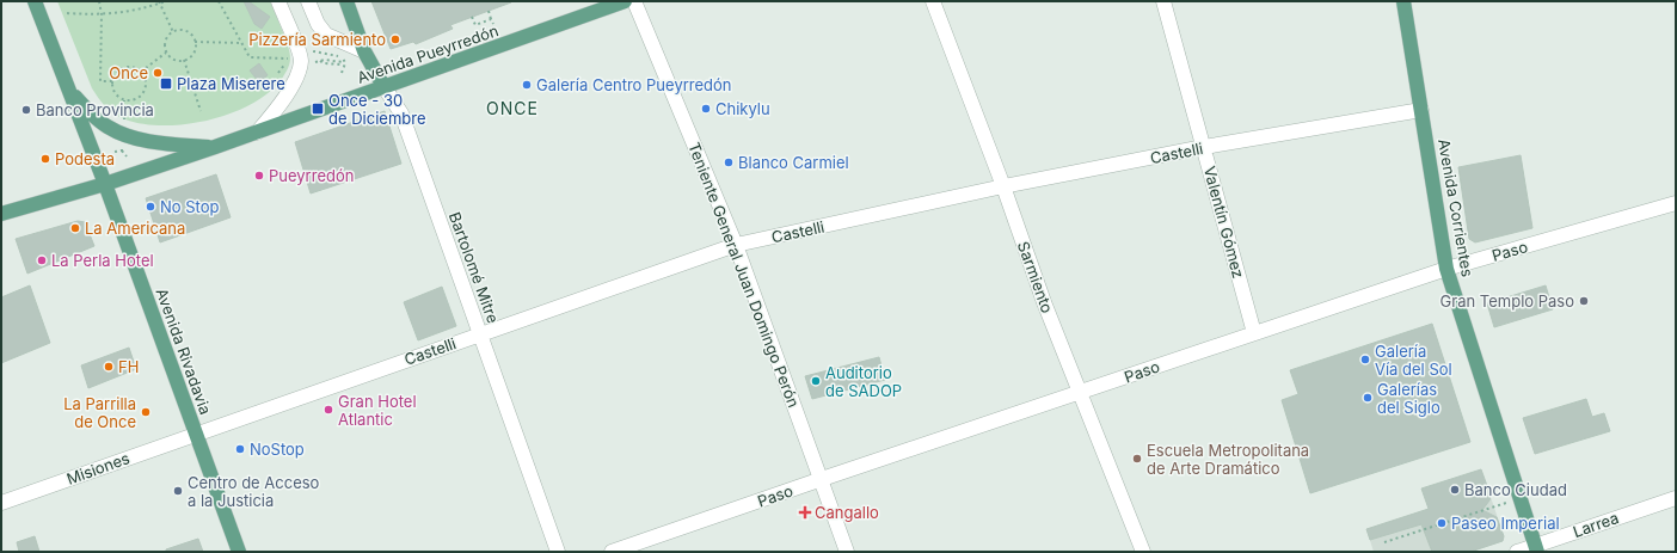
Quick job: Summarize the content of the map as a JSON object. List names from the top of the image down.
{
  "streets": {
    "main road": [
      "Avenida Pueyrredón",
      "Avenida Corrientes",
      "Bartolomé Mitre",
      "Avenida Rivadavia"
    ],
    "street": [
      "Castelli",
      "Valentín Gómez",
      "Paso",
      "Teniente General Juan Domingo Perón",
      "Sarmiento",
      "Misiones",
      "Larrea"
    ]
  },
  "crossings": [
    ["Avenida Pueyrredón", "Bartolomé Mitre"],
    ["Avenida Pueyrredón", "Avenida Rivadavia"],
    ["Castelli", "Avenida Corrientes"],
    ["Castelli", "Valentín Gómez"],
    ["Castelli", "Bartolomé Mitre"],
    ["Castelli", "Teniente General Juan Domingo Perón"],
    ["Castelli", "Sarmiento"],
    ["Castelli", "Avenida Rivadavia"],
    ["Castelli", "Misiones"],
    ["Avenida Corrientes", "Paso"],
    ["Avenida Corrientes", "Larrea"],
    ["Valentín Gómez", "Paso"],
    ["Paso", "Teniente General Juan Domingo Perón"],
    ["Paso", "Sarmiento"],
    ["Avenida Rivadavia", "Misiones"]
  ],
  "districts": ["ONCE"],
  "places": {
    "other": [
      "Pizzería Sarmiento",
      "Once",
      "Galería Centro Pueyrredón",
      "Chikylu",
      "Banco Provincia",
      "Podesta",
      "Blanco Carmiel",
      "Pueyrredón",
      "No Stop",
      "La Americana",
      "La Perla Hotel",
      "Gran Templo Paso",
      "Galería Vía del Sol",
      "FH",
      "Auditorio de SADOP",
      "Galerías del Siglo",
      "Gran Hotel Atlantic",
      "La Parrilla de Once",
      "NoStop",
      "Escuela Metropolitana de Arte Dramático",
      "Banco Ciudad",
      "Centro de Acceso a la Justicia",
      "Paseo Imperial"
    ],
    "transit": ["Plaza Miserere", "Once - 30 de Diciembre"],
    "health": ["Cangallo"]
  }
}
